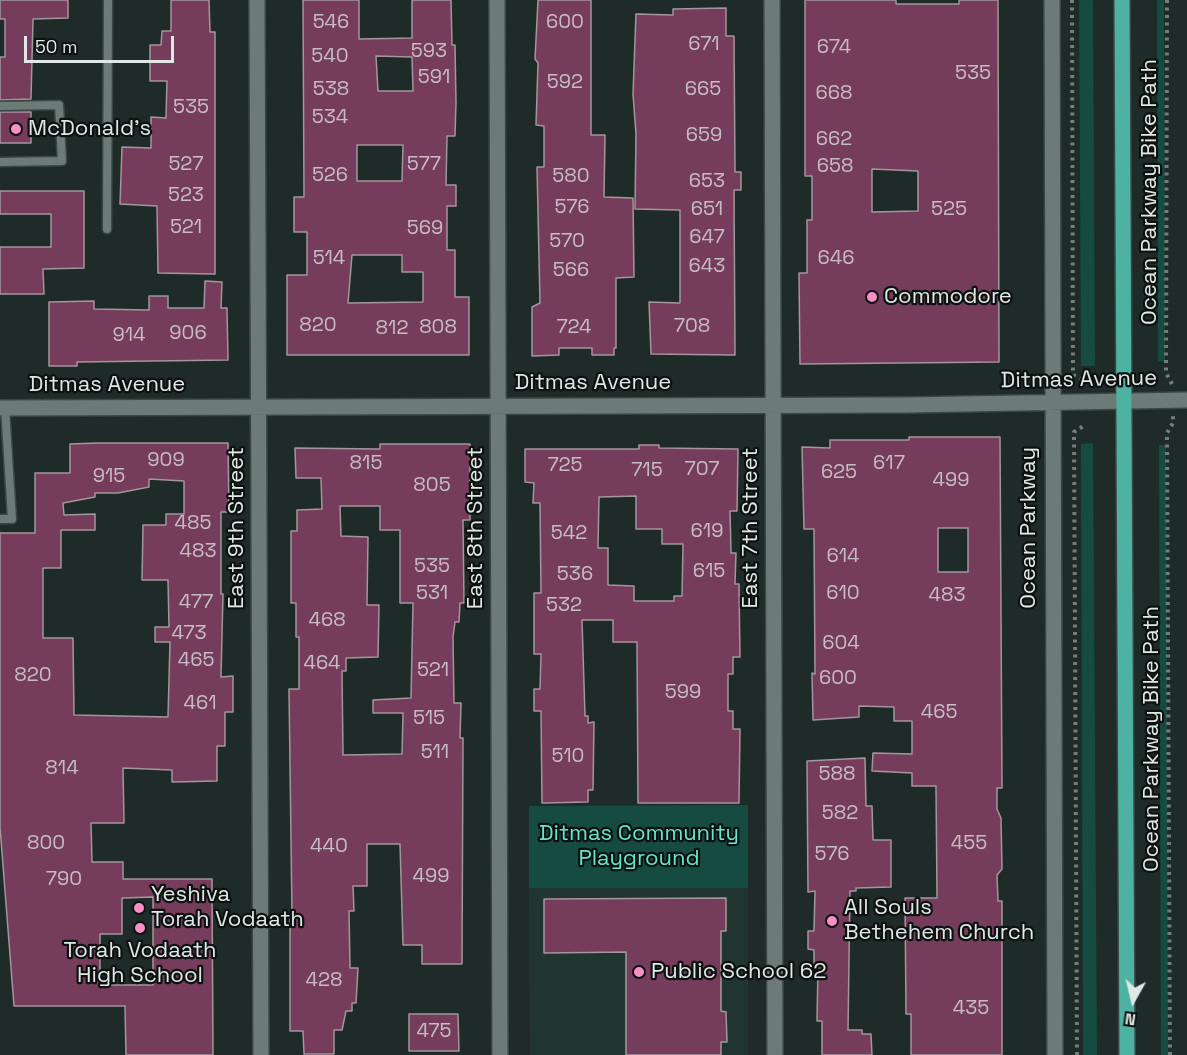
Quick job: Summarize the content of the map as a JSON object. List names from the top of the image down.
{
  "streets": {
    "street": [
      "Ditmas Avenue",
      "East 9th Street",
      "East 8th Street",
      "East 7th Street",
      "Ocean Parkway"
    ],
    "path": ["Ocean Parkway Bike Path"]
  },
  "crossings": [
    ["Ditmas Avenue", "East 9th Street"],
    ["Ditmas Avenue", "East 8th Street"],
    ["Ditmas Avenue", "East 7th Street"],
    ["Ditmas Avenue", "Ocean Parkway"]
  ],
  "parks": ["Ditmas Community Playground"],
  "places": [
    "McDonald's",
    "Commodore",
    "Yeshiva Torah Vodaath",
    "All Souls Bethehem Church",
    "Torah Vodaath High School",
    "Public School 62"
  ],
  "house_numbers": [
    "546",
    "600",
    "671",
    "674",
    "593",
    "540",
    "535",
    "591",
    "592",
    "538",
    "665",
    "668",
    "535",
    "534",
    "659",
    "662",
    "527",
    "577",
    "658",
    "526",
    "580",
    "653",
    "523",
    "576",
    "651",
    "525",
    "521",
    "569",
    "647",
    "570",
    "514",
    "646",
    "643",
    "566",
    "820",
    "708",
    "808",
    "724",
    "812",
    "906",
    "914",
    "909",
    "815",
    "617",
    "725",
    "707",
    "715",
    "625",
    "915",
    "499",
    "805",
    "485",
    "619",
    "542",
    "483",
    "614",
    "535",
    "615",
    "536",
    "531",
    "610",
    "483",
    "477",
    "532",
    "468",
    "473",
    "604",
    "465",
    "464",
    "521",
    "820",
    "600",
    "599",
    "461",
    "465",
    "515",
    "511",
    "510",
    "814",
    "588",
    "582",
    "800",
    "455",
    "440",
    "576",
    "499",
    "790",
    "428",
    "435",
    "475"
  ],
  "scale_bar": "50 m",
  "north": "bottom"
}
